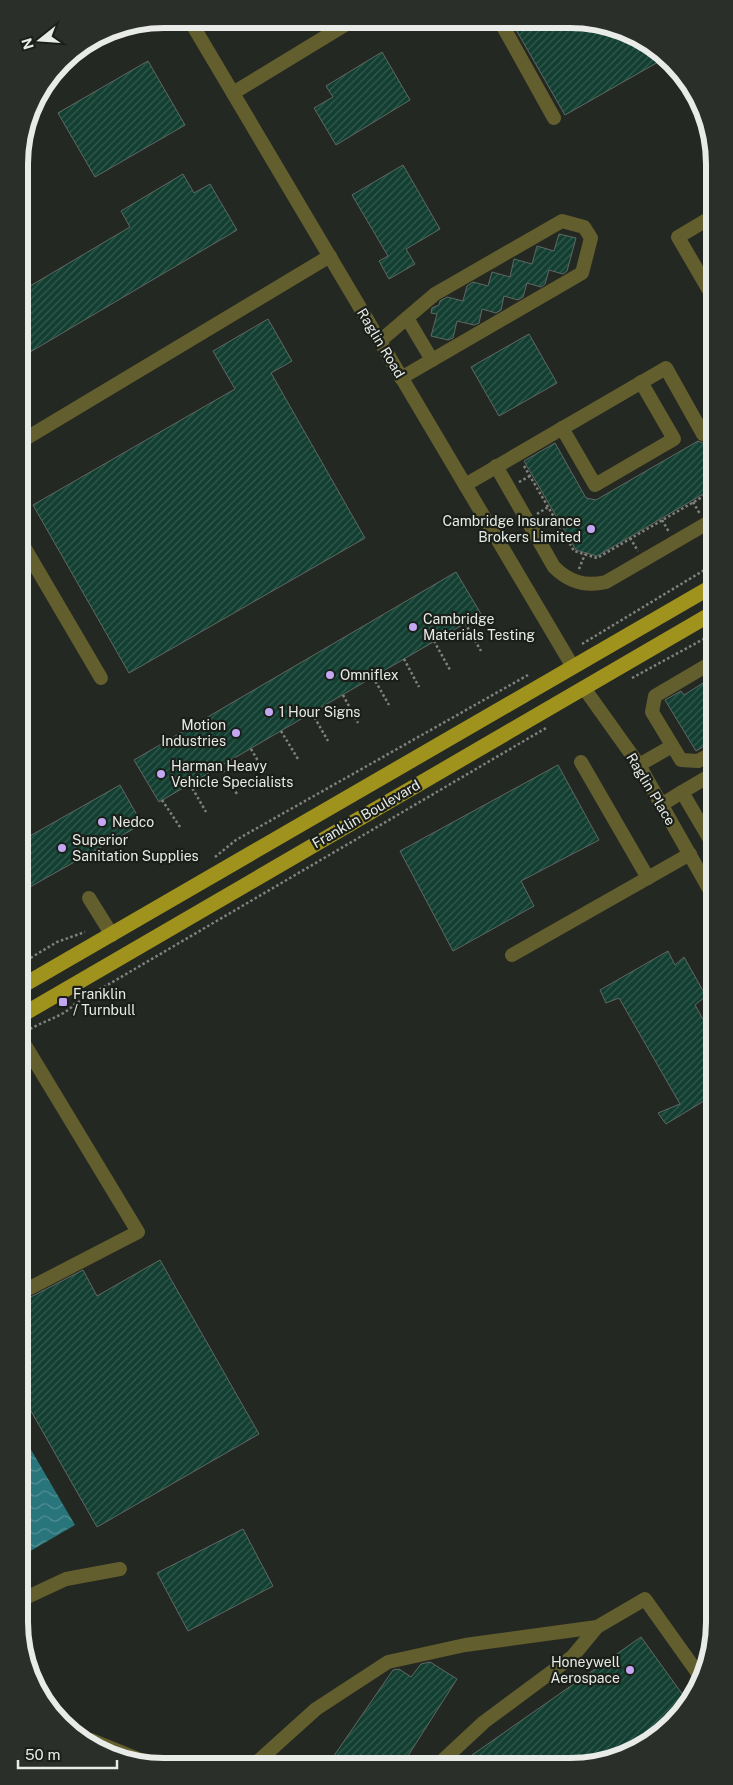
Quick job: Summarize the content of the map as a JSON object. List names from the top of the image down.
{
  "streets": {
    "main road": ["Franklin Boulevard"],
    "street": ["Raglin Road", "Raglin Place"]
  },
  "crossings": [
    ["Raglin Road", "Franklin Boulevard"],
    ["Raglin Place", "Franklin Boulevard"]
  ],
  "places": {
    "other": [
      "Cambridge Insurance Brokers Limited",
      "Cambridge Materials Testing",
      "Omniflex",
      "1 Hour Signs",
      "Motion Industries",
      "Harman Heavy Vehicle Specialists",
      "Nedco",
      "Superior Sanitation Supplies",
      "Honeywell Aerospace"
    ],
    "transit": ["Franklin / Turnbull"]
  },
  "scale_bar": "50 m",
  "north": "left"
}
